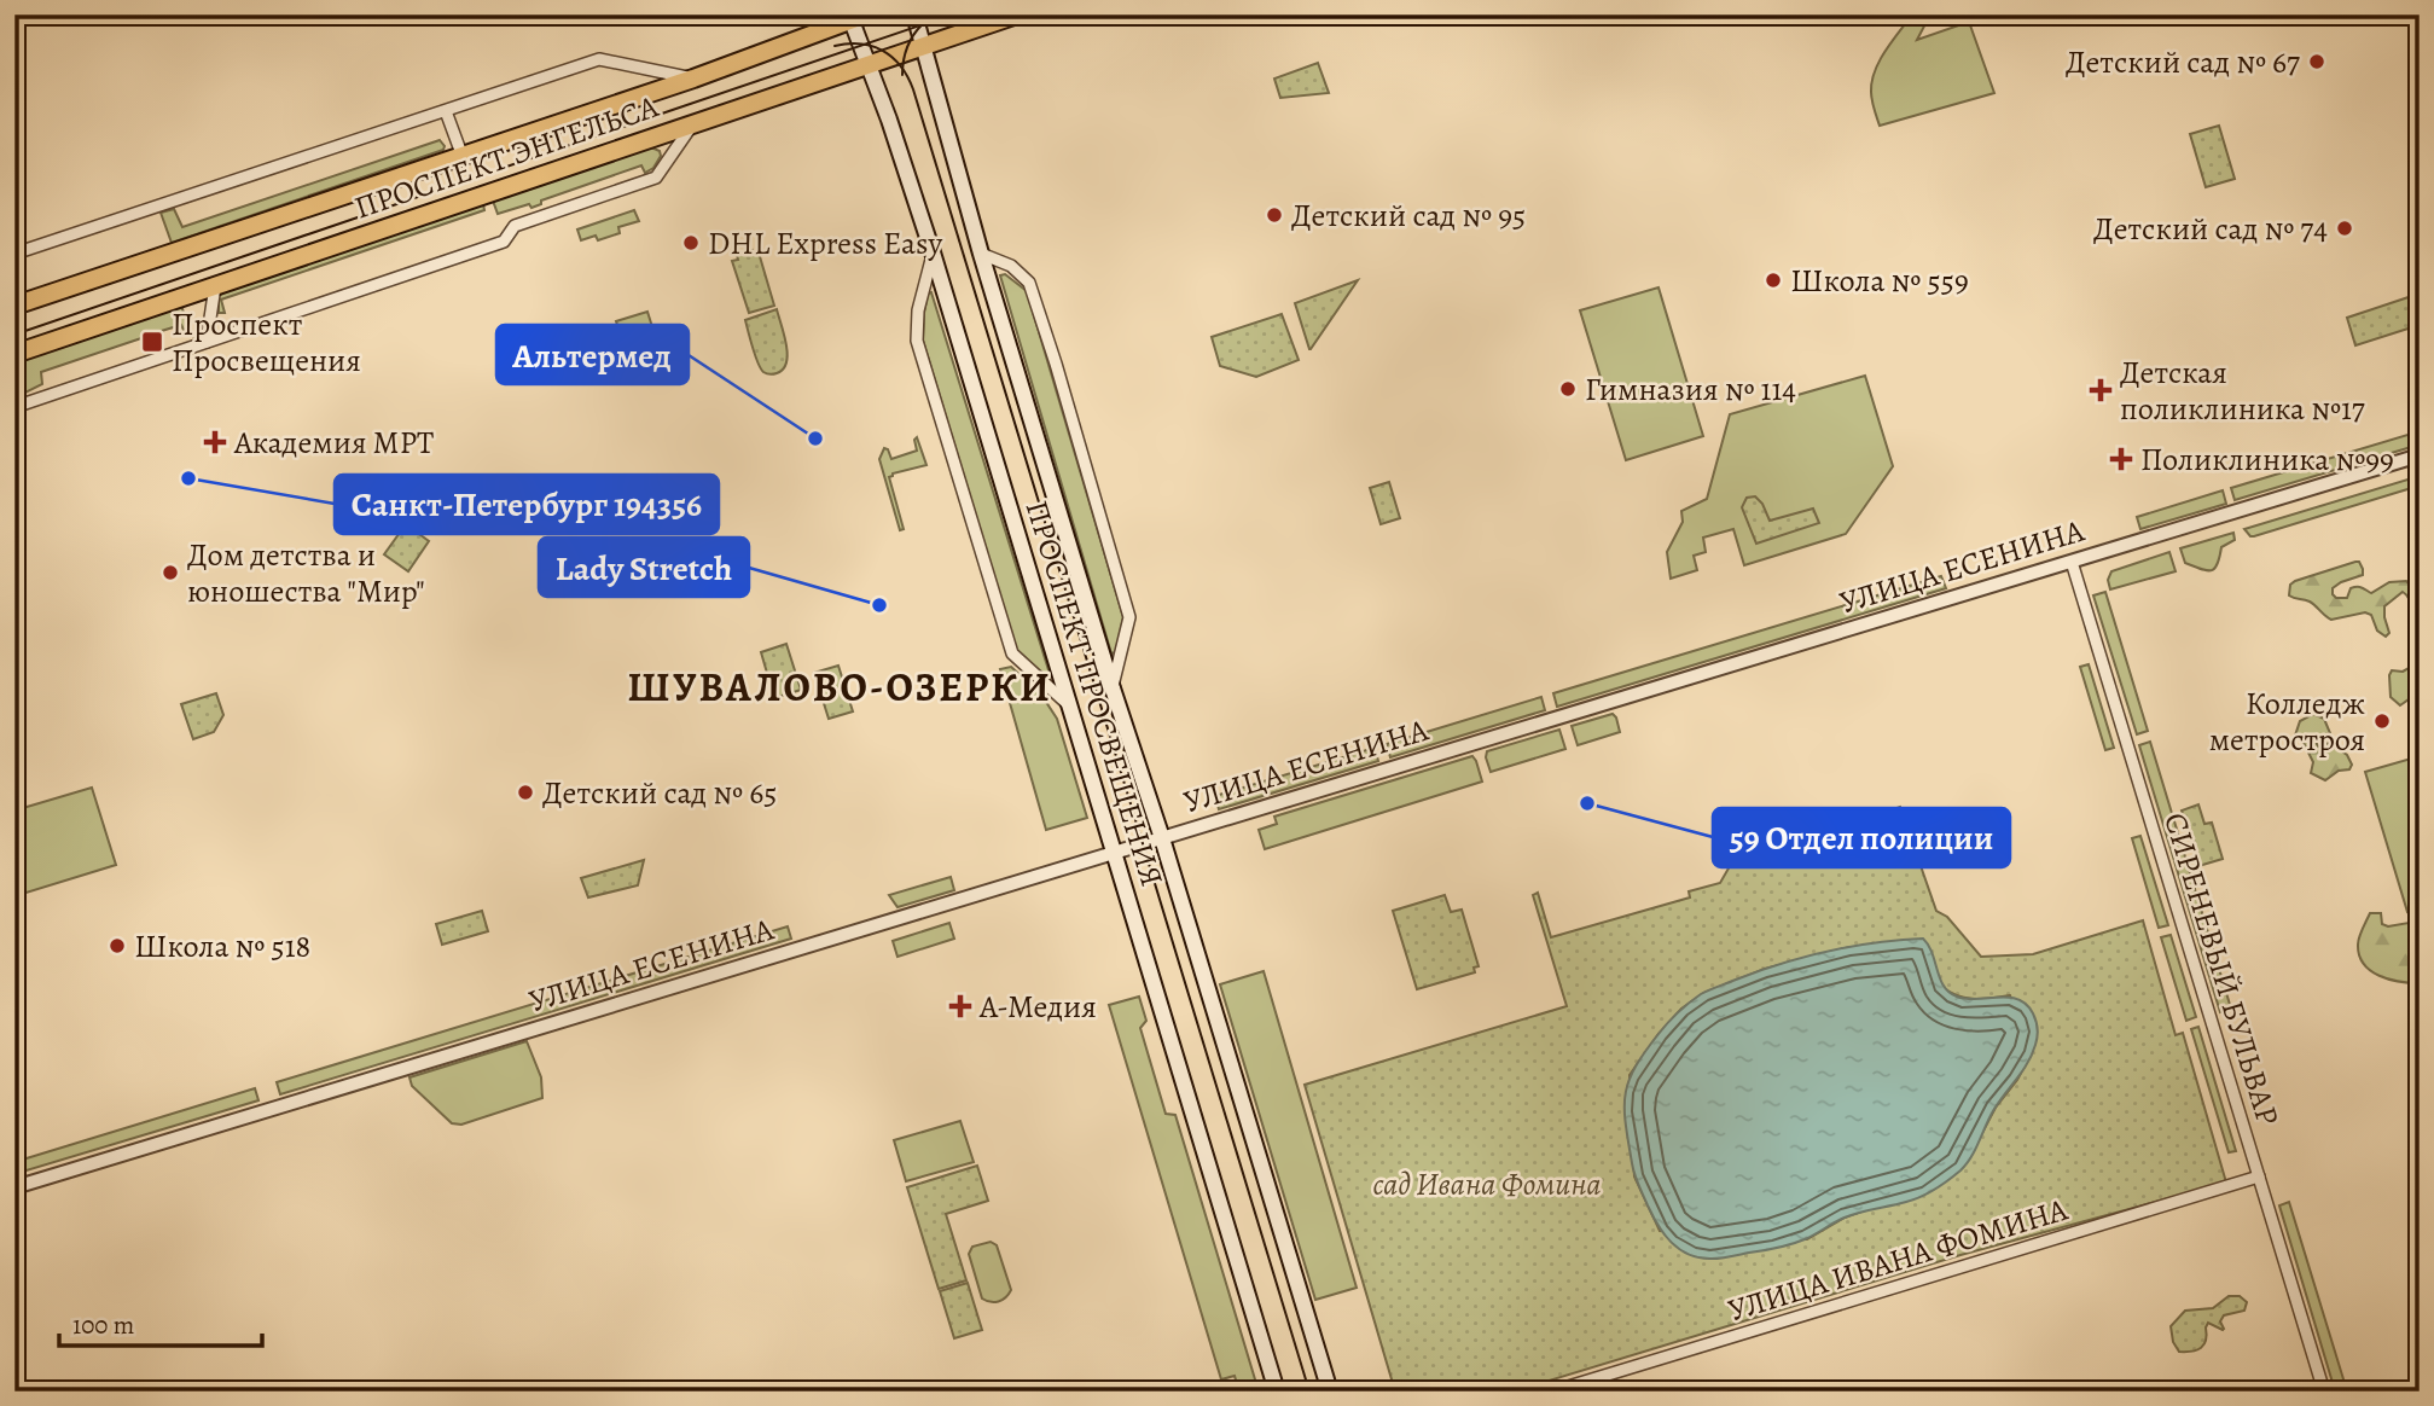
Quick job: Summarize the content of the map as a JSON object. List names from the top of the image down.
{
  "streets": {
    "main road": ["ПРОСПЕКТ ЭНГЕЛЬСА", "ПРОСПЕКТ ПРОСВЕЩЕНИЯ"],
    "street": ["УЛИЦА ЕСЕНИНА", "СИРЕНЕВЫЙ БУЛЬВАР", "УЛИЦА ИВАНА ФОМИНА"]
  },
  "crossings": [
    ["ПРОСПЕКТ ЭНГЕЛЬСА", "ПРОСПЕКТ ПРОСВЕЩЕНИЯ"],
    ["УЛИЦА ЕСЕНИНА", "ПРОСПЕКТ ПРОСВЕЩЕНИЯ"],
    ["УЛИЦА ЕСЕНИНА", "СИРЕНЕВЫЙ БУЛЬВАР"],
    ["СИРЕНЕВЫЙ БУЛЬВАР", "УЛИЦА ИВАНА ФОМИНА"]
  ],
  "districts": ["ШУВАЛОВО-ОЗЕРКИ"],
  "parks": ["сад Ивана Фомина"],
  "places": {
    "other": [
      "Детский сад № 67",
      "Детский сад № 95",
      "Детский сад № 74",
      "DHL Express Easy",
      "Школа № 559",
      "Гимназия № 114",
      "Альтермед",
      "Санкт-Петербург 194356",
      "Дом детства и юношества \"Мир\"",
      "Lady Stretch",
      "Колледж метростроя",
      "Детский сад № 65",
      "59 Отдел полиции",
      "Школа № 518"
    ],
    "transit": ["Проспект Просвещения"],
    "health": [
      "Детская поликлиника №17",
      "Академия МРТ",
      "Поликлиника №99",
      "А-Медия"
    ]
  },
  "scale_bar": "100 m"
}
